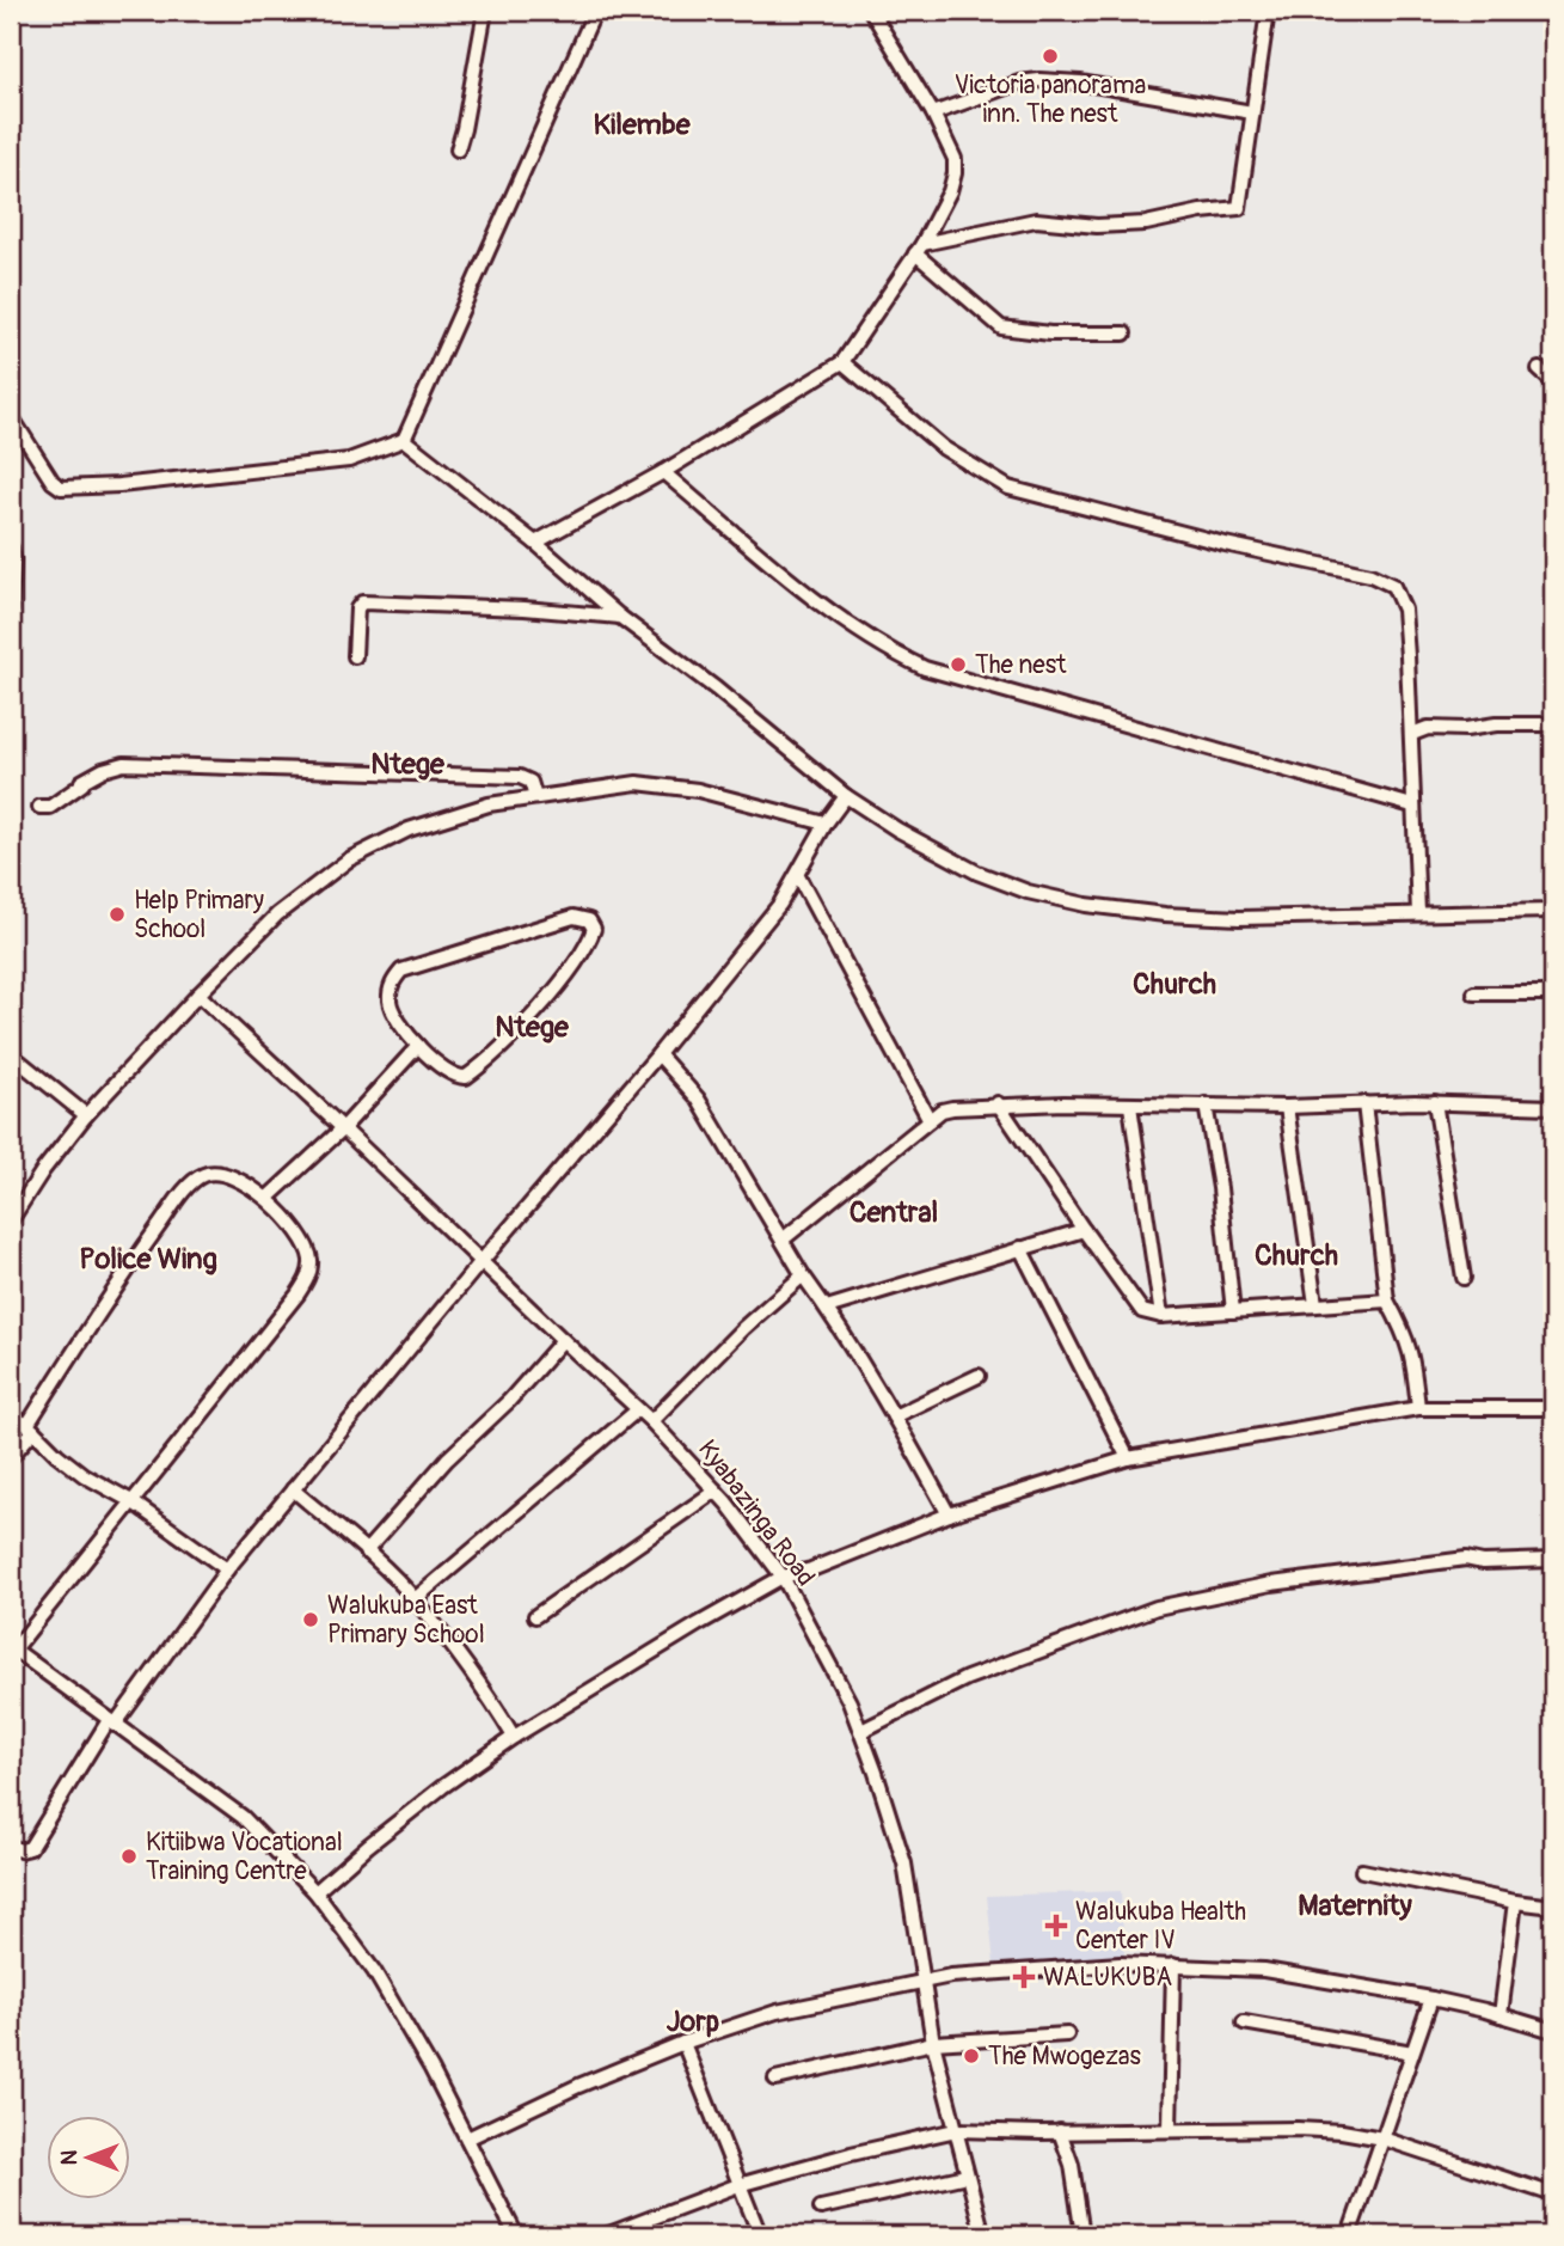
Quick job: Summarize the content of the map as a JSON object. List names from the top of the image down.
{
  "streets": {
    "street": ["Kyabazinga Road"]
  },
  "districts": [
    "Kilembe",
    "Ntege",
    "Church",
    "Ntege",
    "Central",
    "Church",
    "Police Wing",
    "Maternity",
    "Jorp"
  ],
  "places": {
    "other": [
      "Victoria panorama inn. The nest",
      "The nest",
      "Help Primary School",
      "Walukuba East Primary School",
      "Kitiibwa Vocational Training Centre",
      "The Mwogezas"
    ],
    "health": ["Walukuba Health Center IV", "WALUKUBA"]
  },
  "north": "left"
}
